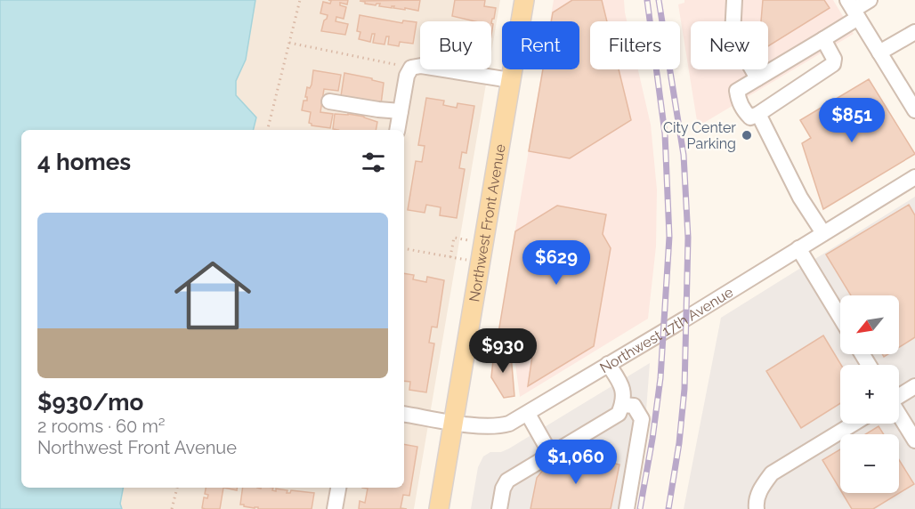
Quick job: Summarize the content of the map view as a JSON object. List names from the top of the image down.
{
  "streets": {
    "main road": ["Northwest Front Avenue"],
    "street": ["Northwest 17th Avenue"]
  },
  "crossings": [
    ["Northwest Front Avenue", "Northwest 17th Avenue"]
  ],
  "places": ["City Center Parking"],
  "north": "bottom left",
  "page": {
    "chip": [
      "Buy",
      "Rent",
      "Filters",
      "New"
    ],
    "price": [
      "$851",
      "$629",
      "$930",
      "$1,060"
    ],
    "heading": "4 homes",
    "list": [
      {
        "name": "$930/mo",
        "note": "2 rooms · 60 m² · Northwest Front Avenue"
      }
    ],
    "map_buttons": ["+", "−"]
  }
}
